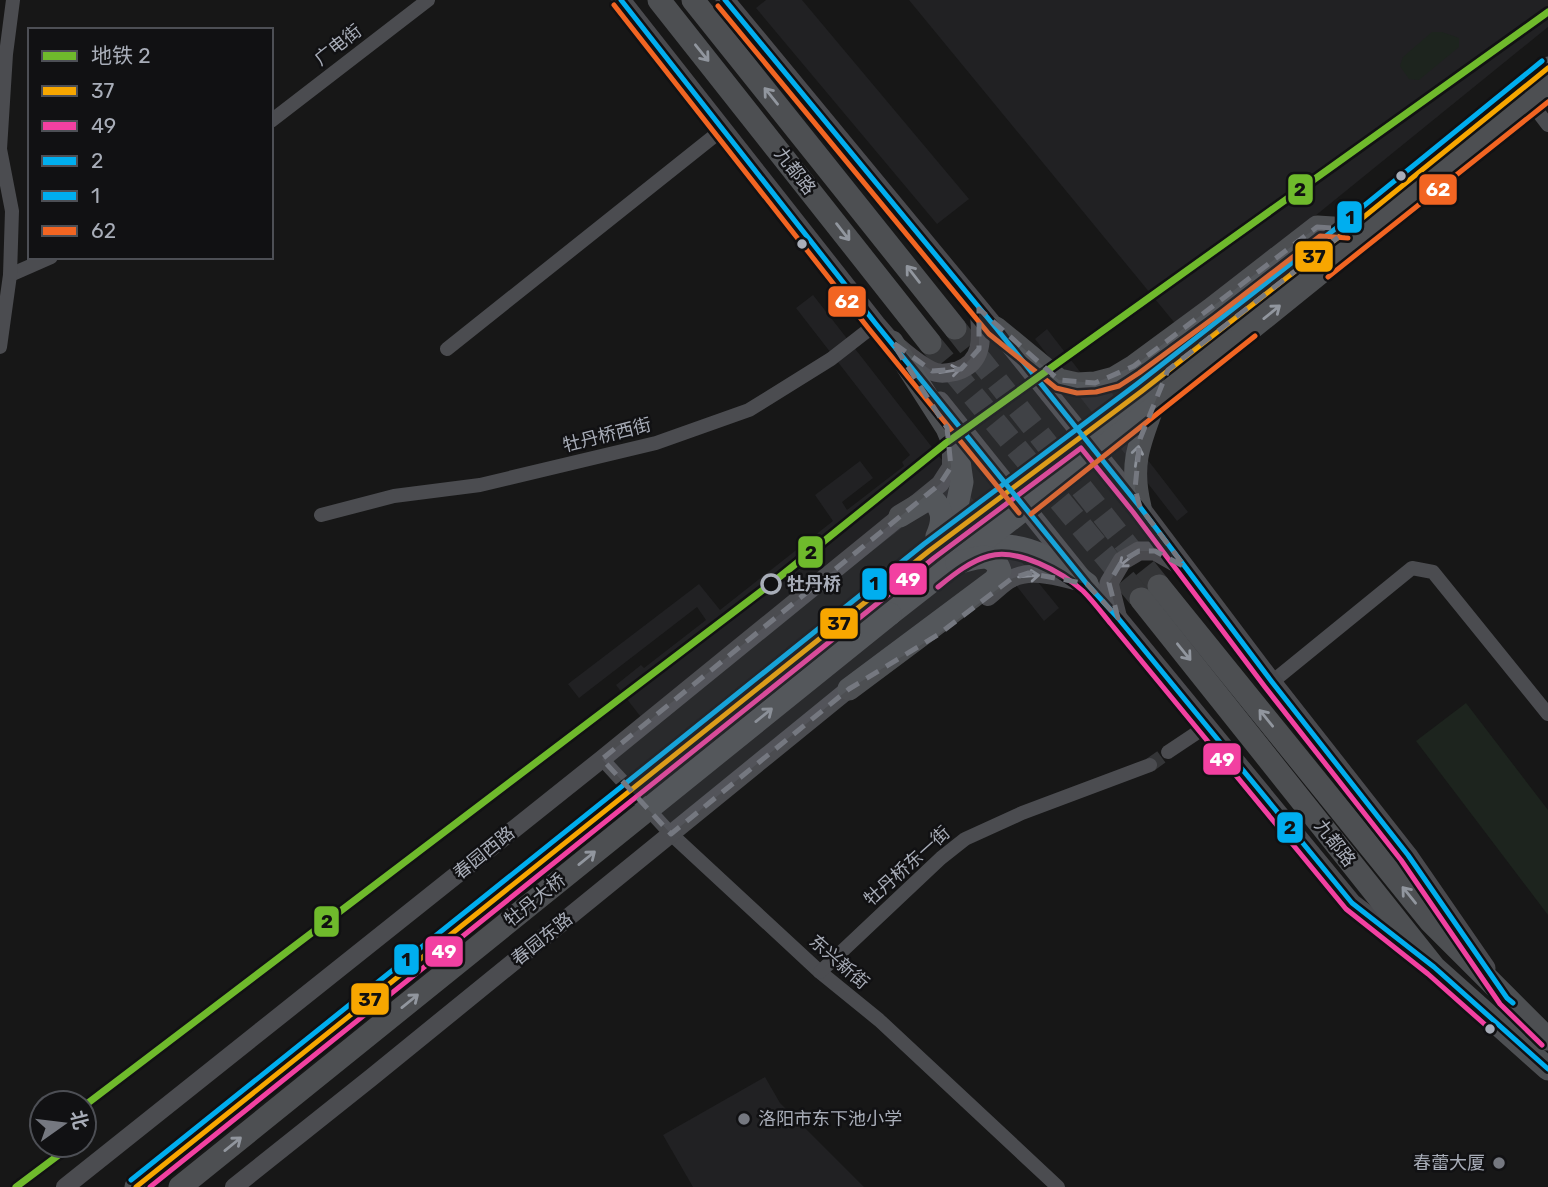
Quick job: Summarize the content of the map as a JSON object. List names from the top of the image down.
{
  "streets": {
    "main road": ["九都路", "牡丹大桥"],
    "street": [
      "广电街",
      "牡丹桥西街",
      "春园西路",
      "牡丹桥东一街",
      "春园东路",
      "东兴新街"
    ]
  },
  "crossings": [
    ["春园西路", "东兴新街"],
    ["牡丹桥东一街", "东兴新街"],
    ["春园东路", "东兴新街"]
  ],
  "places": ["牡丹桥", "洛阳市东下池小学", "春蕾大厦"],
  "lines": [
    "transit line 2",
    "transit line 62",
    "metro line 2",
    "transit line 1",
    "transit line 37",
    "transit line 49"
  ],
  "legend": [
    "地铁 2",
    "37",
    "49",
    "2",
    "1",
    "62"
  ],
  "north": "right"
}
